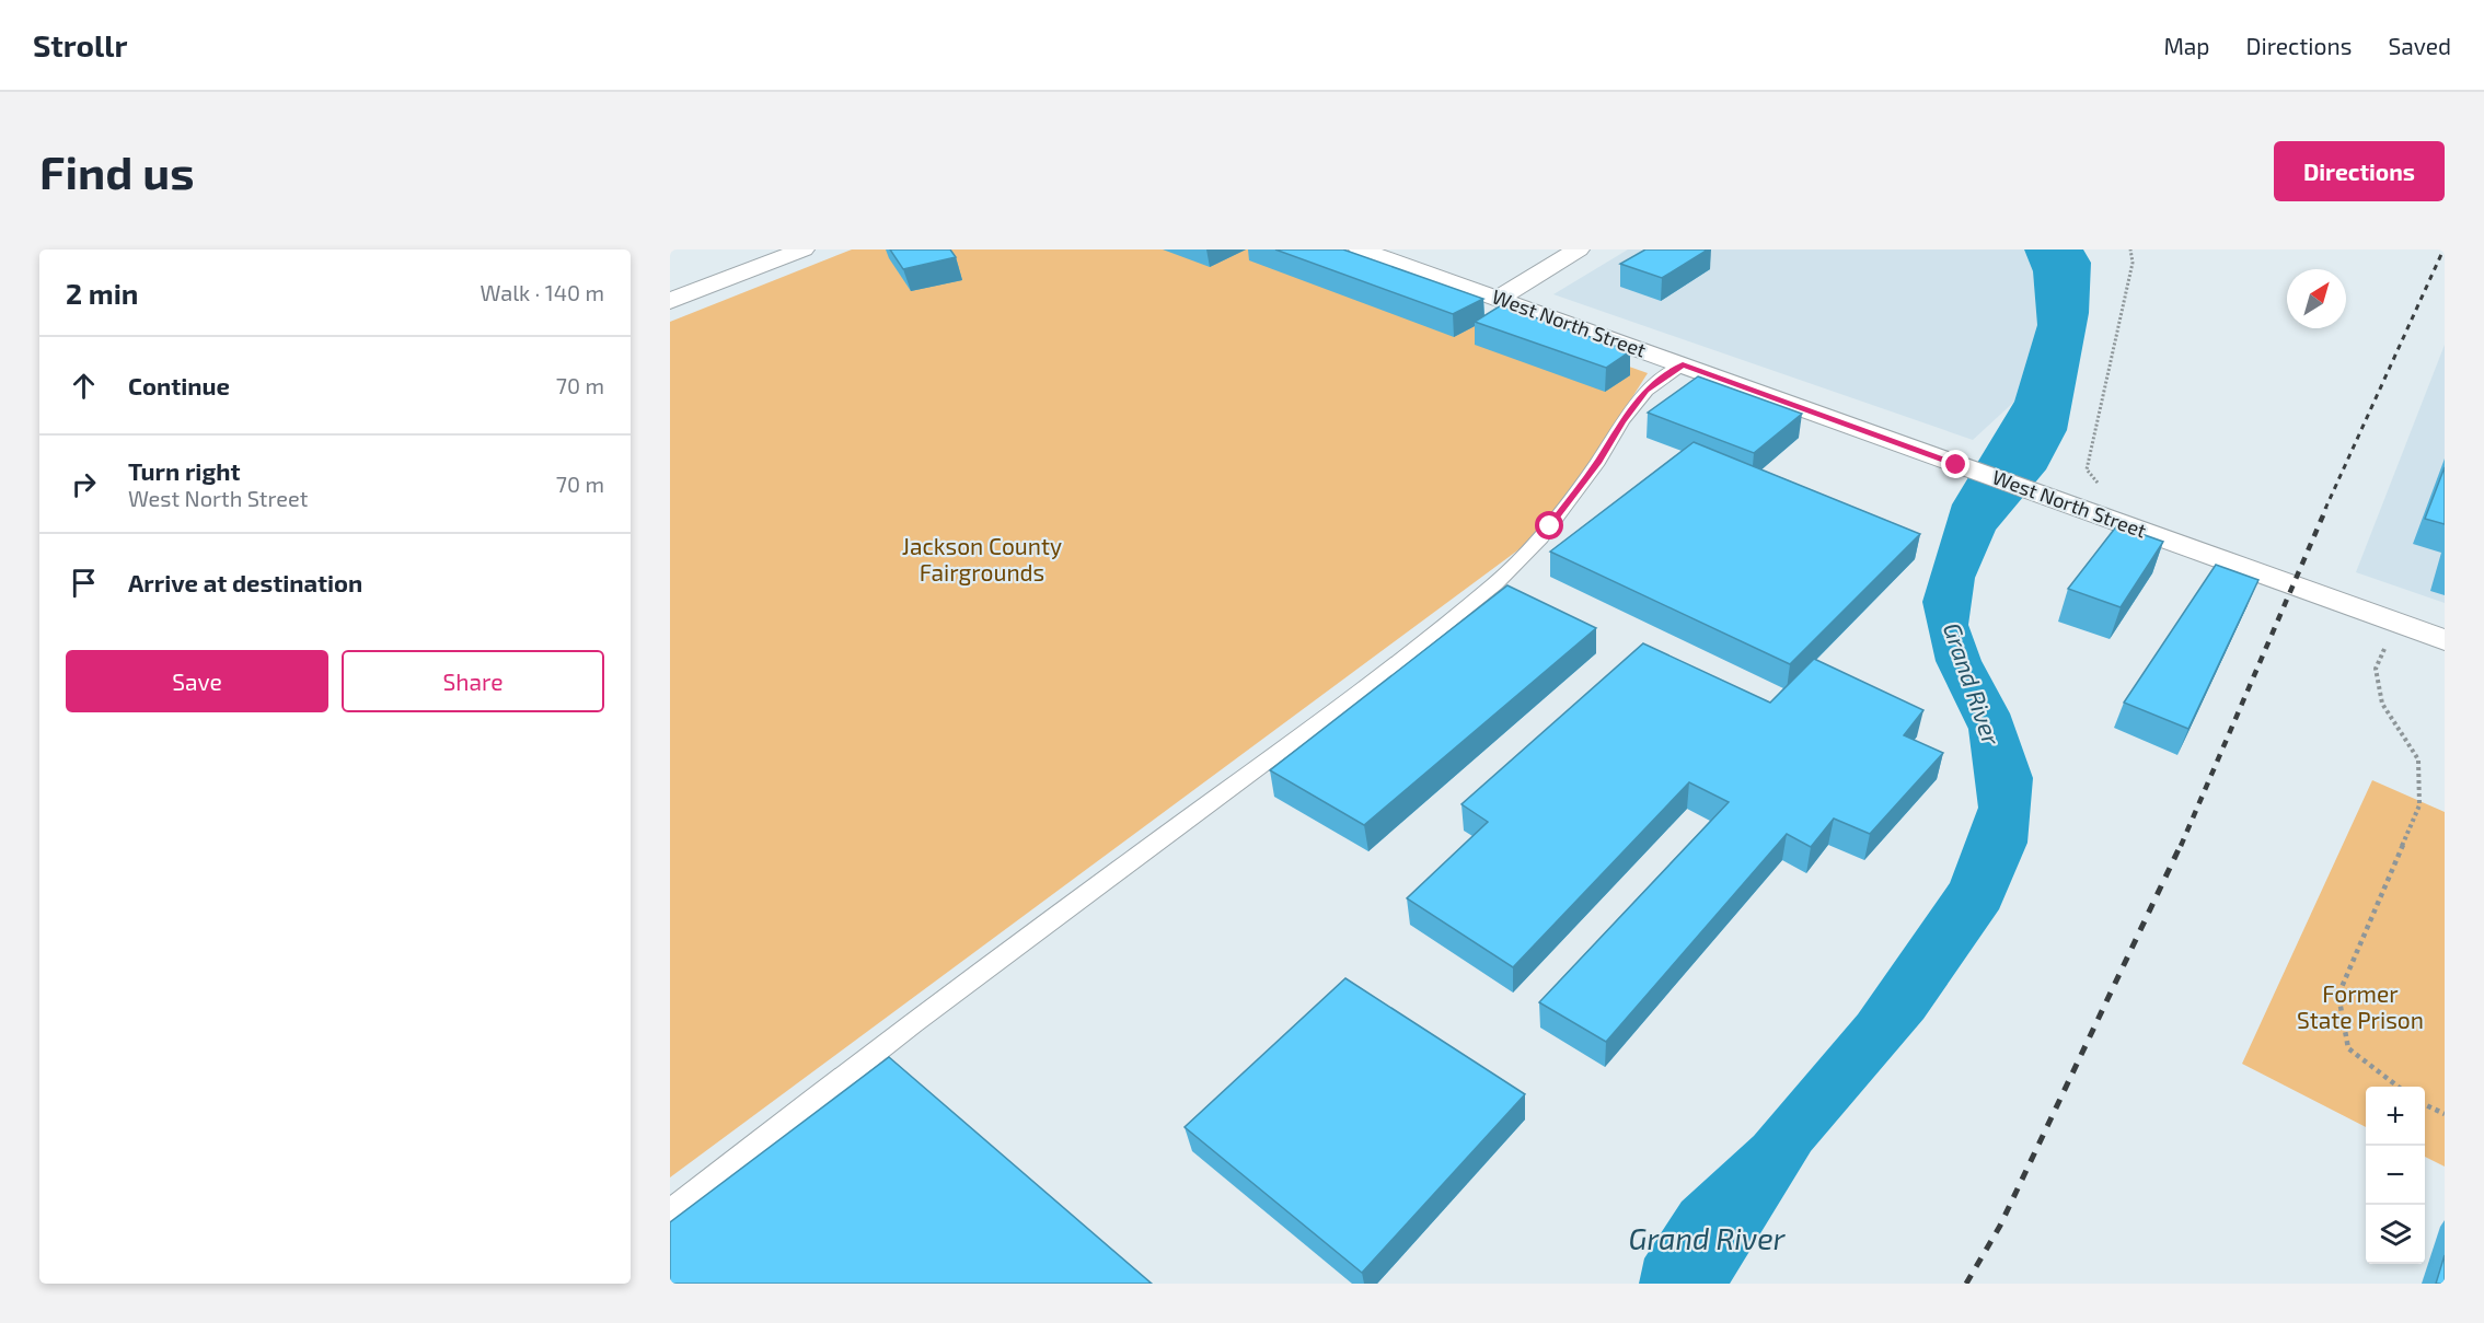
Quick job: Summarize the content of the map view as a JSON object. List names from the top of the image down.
{
  "streets": {
    "street": ["West North Street"]
  },
  "water": ["Grand River"],
  "parks": ["Jackson County Fairgrounds", "Former State Prison"],
  "north": "top right",
  "page": {
    "header": "Strollr",
    "nav": ["Map", "Directions", "Saved"],
    "buttons": [
      "Directions",
      ["Save", "Share"]
    ],
    "title": "Find us",
    "heading": ["2 min", "Walk · 140 m"],
    "list": [
      ["Continue", "70 m"],
      ["Turn right", "West North Street", "70 m"],
      "Arrive at destination"
    ],
    "map_buttons": ["+", "−"]
  }
}
